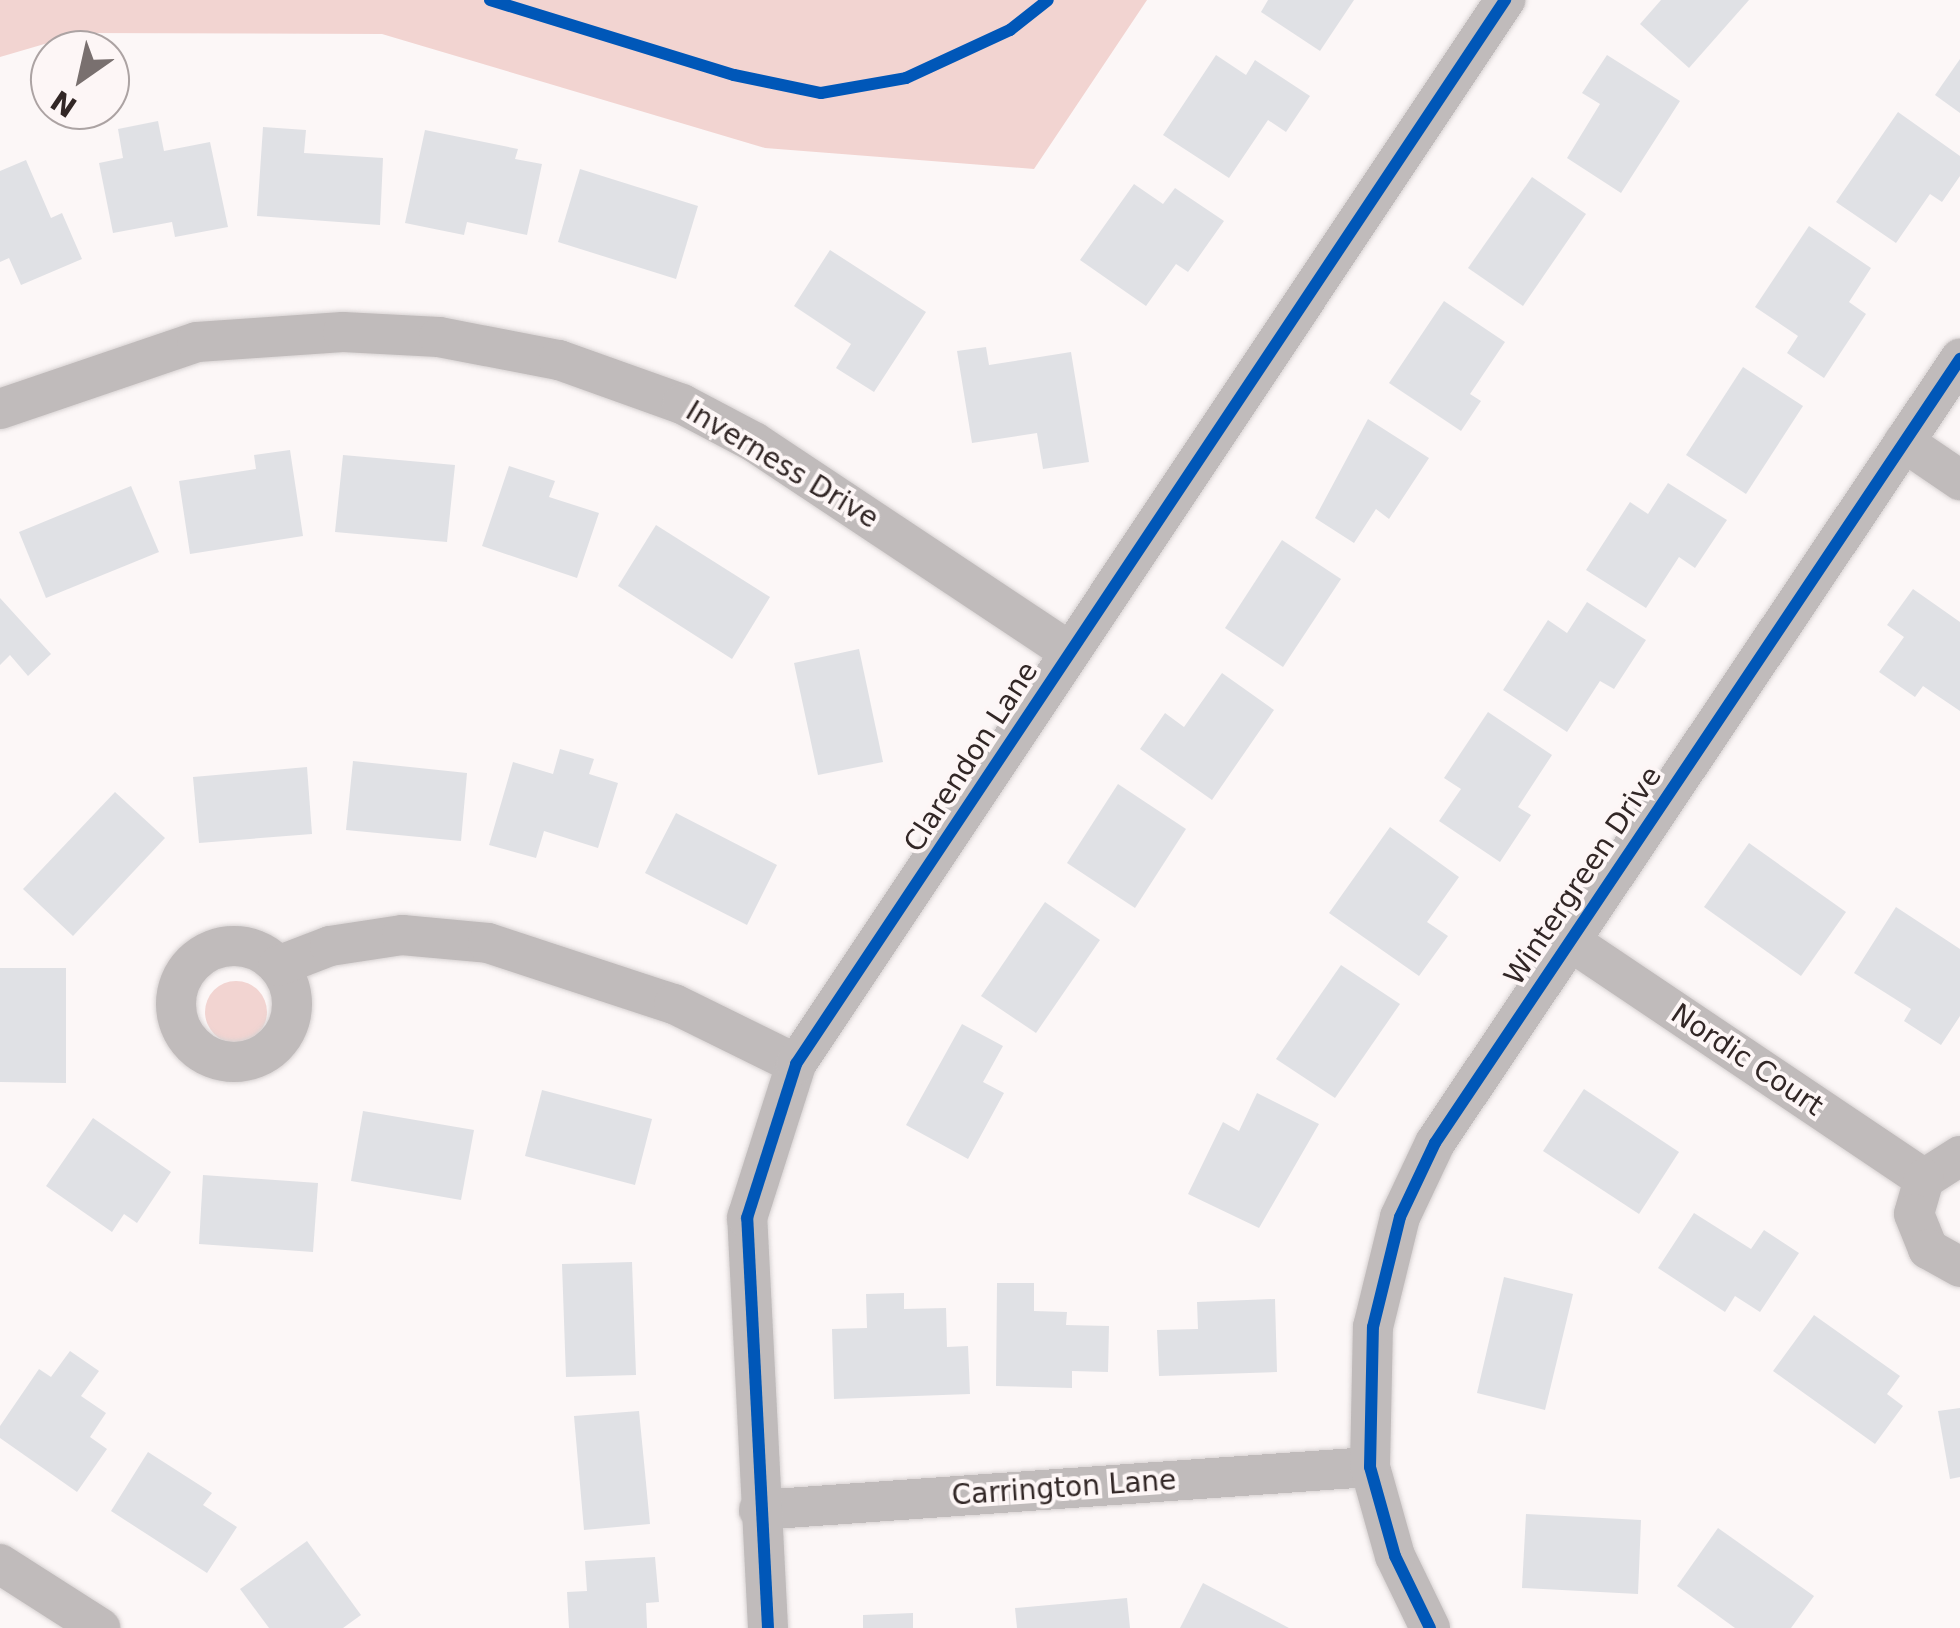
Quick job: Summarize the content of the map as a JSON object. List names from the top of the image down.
{
  "streets": {
    "street": [
      "Inverness Drive",
      "Clarendon Lane",
      "Wintergreen Drive",
      "Nordic Court",
      "Carrington Lane"
    ]
  },
  "crossings": [
    ["Inverness Drive", "Clarendon Lane"],
    ["Clarendon Lane", "Carrington Lane"],
    ["Wintergreen Drive", "Nordic Court"],
    ["Wintergreen Drive", "Carrington Lane"]
  ],
  "north": "bottom left"
}
